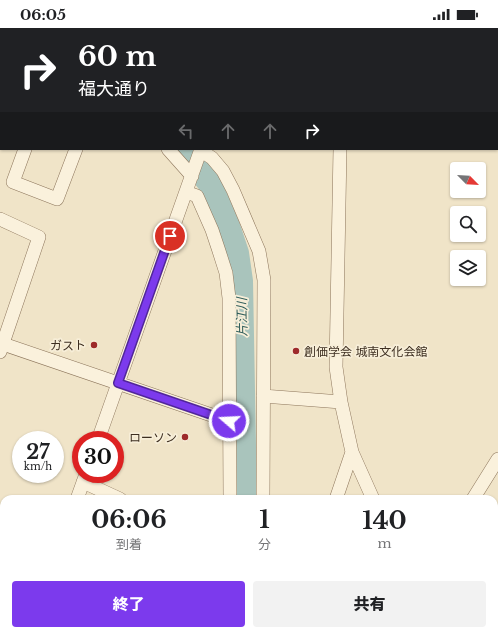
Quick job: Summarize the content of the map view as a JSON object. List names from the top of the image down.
{
  "water": ["片江川"],
  "places": ["ガスト", "創価学会 城南文化会館", "ローソン"],
  "north": "bottom right",
  "page": {
    "status": "06:05",
    "turn": ["60 m", "福大通り"],
    "speed": "27 km/h",
    "limit": "30",
    "eta": [
      "06:06",
      "到着",
      "1",
      "分",
      "140",
      "m"
    ],
    "buttons": ["終了", "共有"]
  }
}
